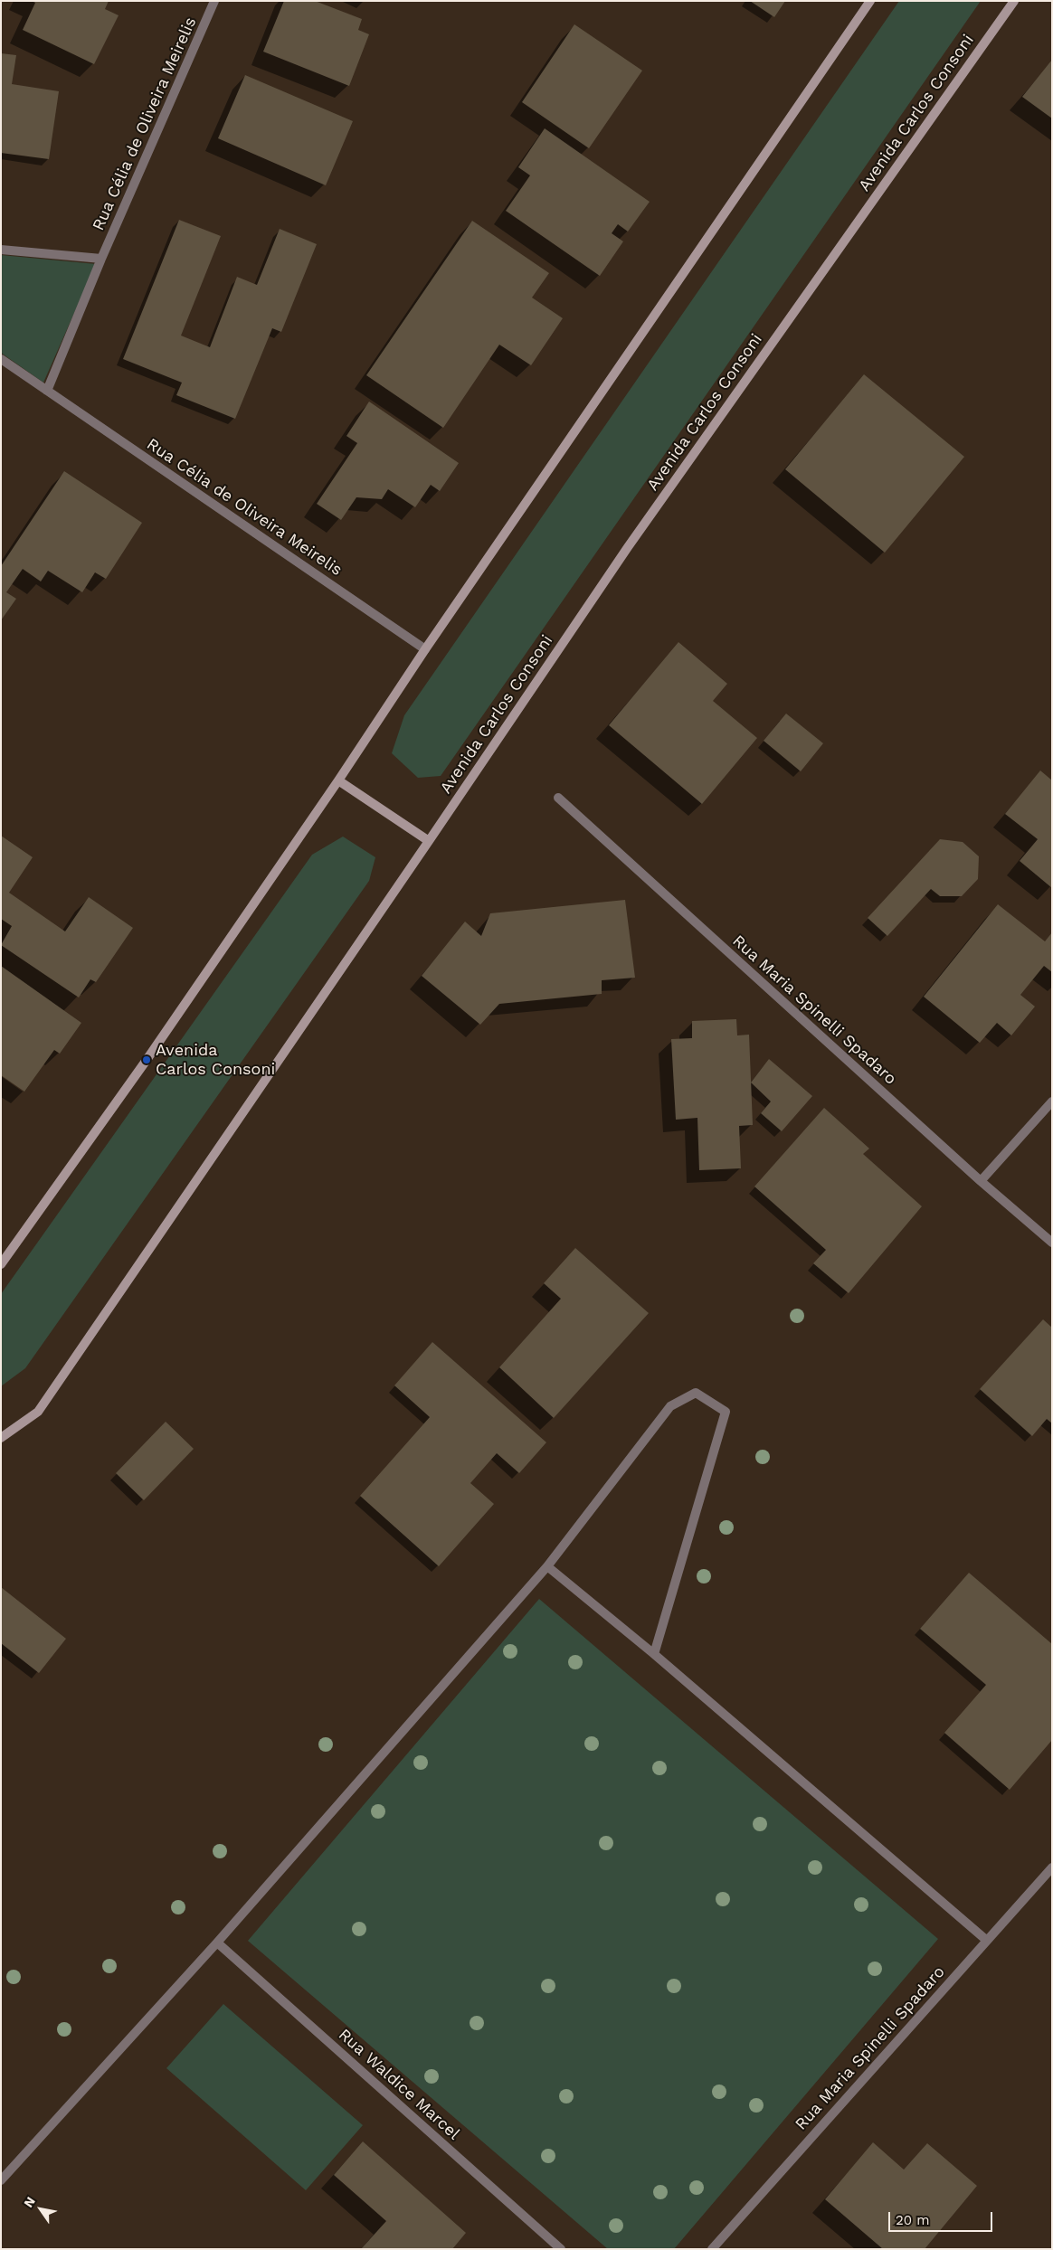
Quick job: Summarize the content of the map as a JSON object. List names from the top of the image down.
{
  "streets": {
    "main road": ["Avenida Carlos Consoni"],
    "street": ["Rua Célia de Oliveira Meirelis", "Rua Maria Spinelli Spadaro", "Rua Waldice Marcel"]
  },
  "places": ["Avenida Carlos Consoni"],
  "scale_bar": "20 m",
  "north": "top left"
}
